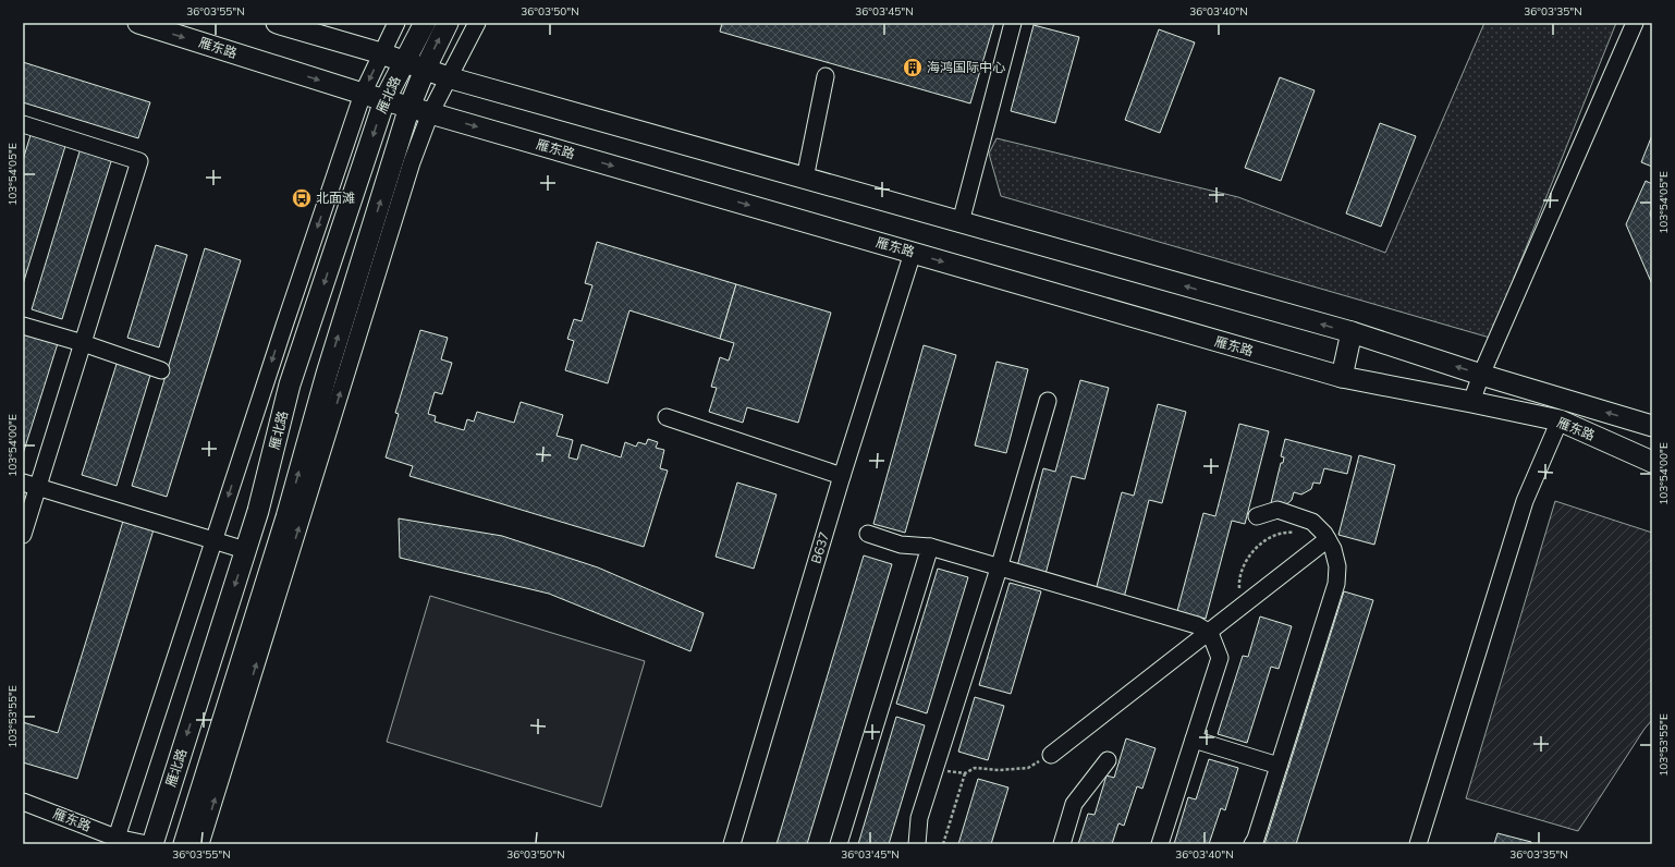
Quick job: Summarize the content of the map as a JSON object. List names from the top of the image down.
{
  "streets": {
    "main road": ["雁东路", "雁北路"],
    "street": ["B637"]
  },
  "crossings": [
    ["雁东路", "雁北路"],
    ["雁东路", "B637"]
  ],
  "places": {
    "building": ["海鸿国际中心"],
    "bus stop": ["北面滩"]
  },
  "coordinates": [
    "36°03'55\"N",
    "36°03'50\"N",
    "36°03'45\"N",
    "36°03'40\"N",
    "36°03'35\"N",
    "103°54'05\"E",
    "103°54'00\"E",
    "103°53'55\"E"
  ]
}
